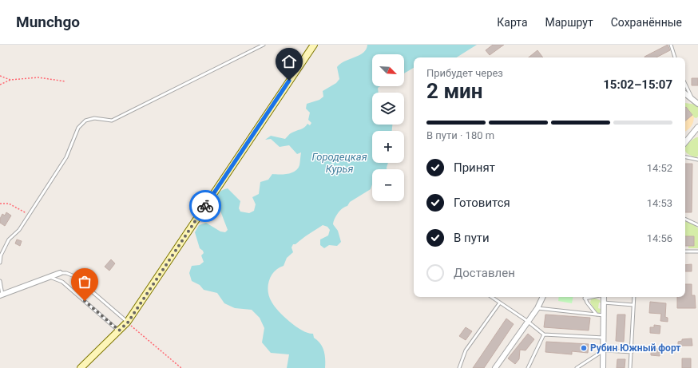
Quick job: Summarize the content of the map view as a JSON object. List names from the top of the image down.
{
  "water": ["Городецкая Курья"],
  "places": ["Рубин Южный форт"],
  "north": "bottom right",
  "page": {
    "header": "Munchgo",
    "nav": ["Карта", "Маршрут", "Сохранённые"],
    "map_buttons": ["+", "−"],
    "heading": ["2 мин", "Прибудет через", "15:02–15:07"],
    "bar": "В пути · 180 m",
    "list": [
      ["Принят", "14:52"],
      ["Готовится", "14:53"],
      ["В пути", "14:56"],
      "Доставлен"
    ]
  }
}
